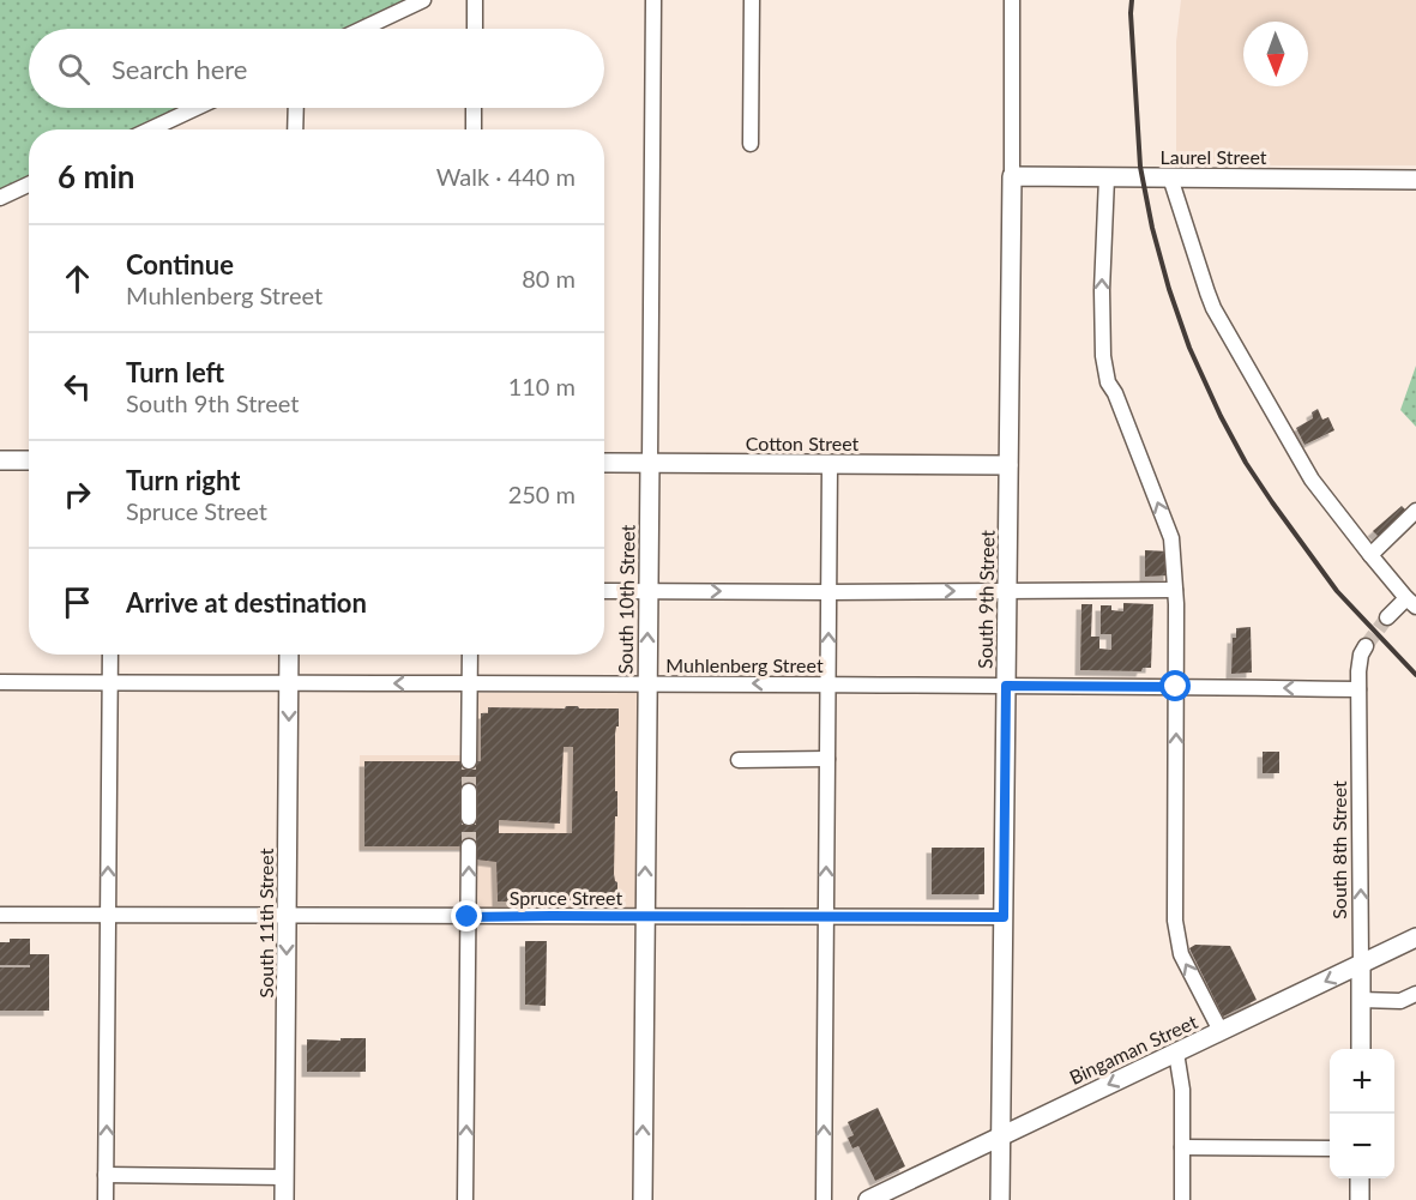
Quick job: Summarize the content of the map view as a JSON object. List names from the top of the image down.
{
  "streets": {
    "street": [
      "Laurel Street",
      "Cotton Street",
      "South 10th Street",
      "South 9th Street",
      "Muhlenberg Street",
      "South 8th Street",
      "Spruce Street",
      "South 11th Street",
      "Bingaman Street"
    ]
  },
  "crossings": [
    ["Laurel Street", "South 9th Street"],
    ["Cotton Street", "South 10th Street"],
    ["Cotton Street", "South 9th Street"],
    ["South 10th Street", "Muhlenberg Street"],
    ["South 10th Street", "Spruce Street"],
    ["South 9th Street", "Muhlenberg Street"],
    ["South 9th Street", "Spruce Street"],
    ["South 9th Street", "Bingaman Street"],
    ["Muhlenberg Street", "South 8th Street"],
    ["Muhlenberg Street", "South 11th Street"],
    ["South 8th Street", "Bingaman Street"],
    ["Spruce Street", "South 11th Street"]
  ],
  "one_way": [
    "South 10th Street",
    "South 8th Street",
    "South 11th Street",
    "Bingaman Street"
  ],
  "north": "bottom",
  "page": {
    "search": "Search here",
    "heading": ["6 min", "Walk · 440 m"],
    "list": [
      ["Continue", "Muhlenberg Street", "80 m"],
      ["Turn left", "South 9th Street", "110 m"],
      ["Turn right", "Spruce Street", "250 m"],
      "Arrive at destination"
    ],
    "map_buttons": ["+", "−"]
  }
}
